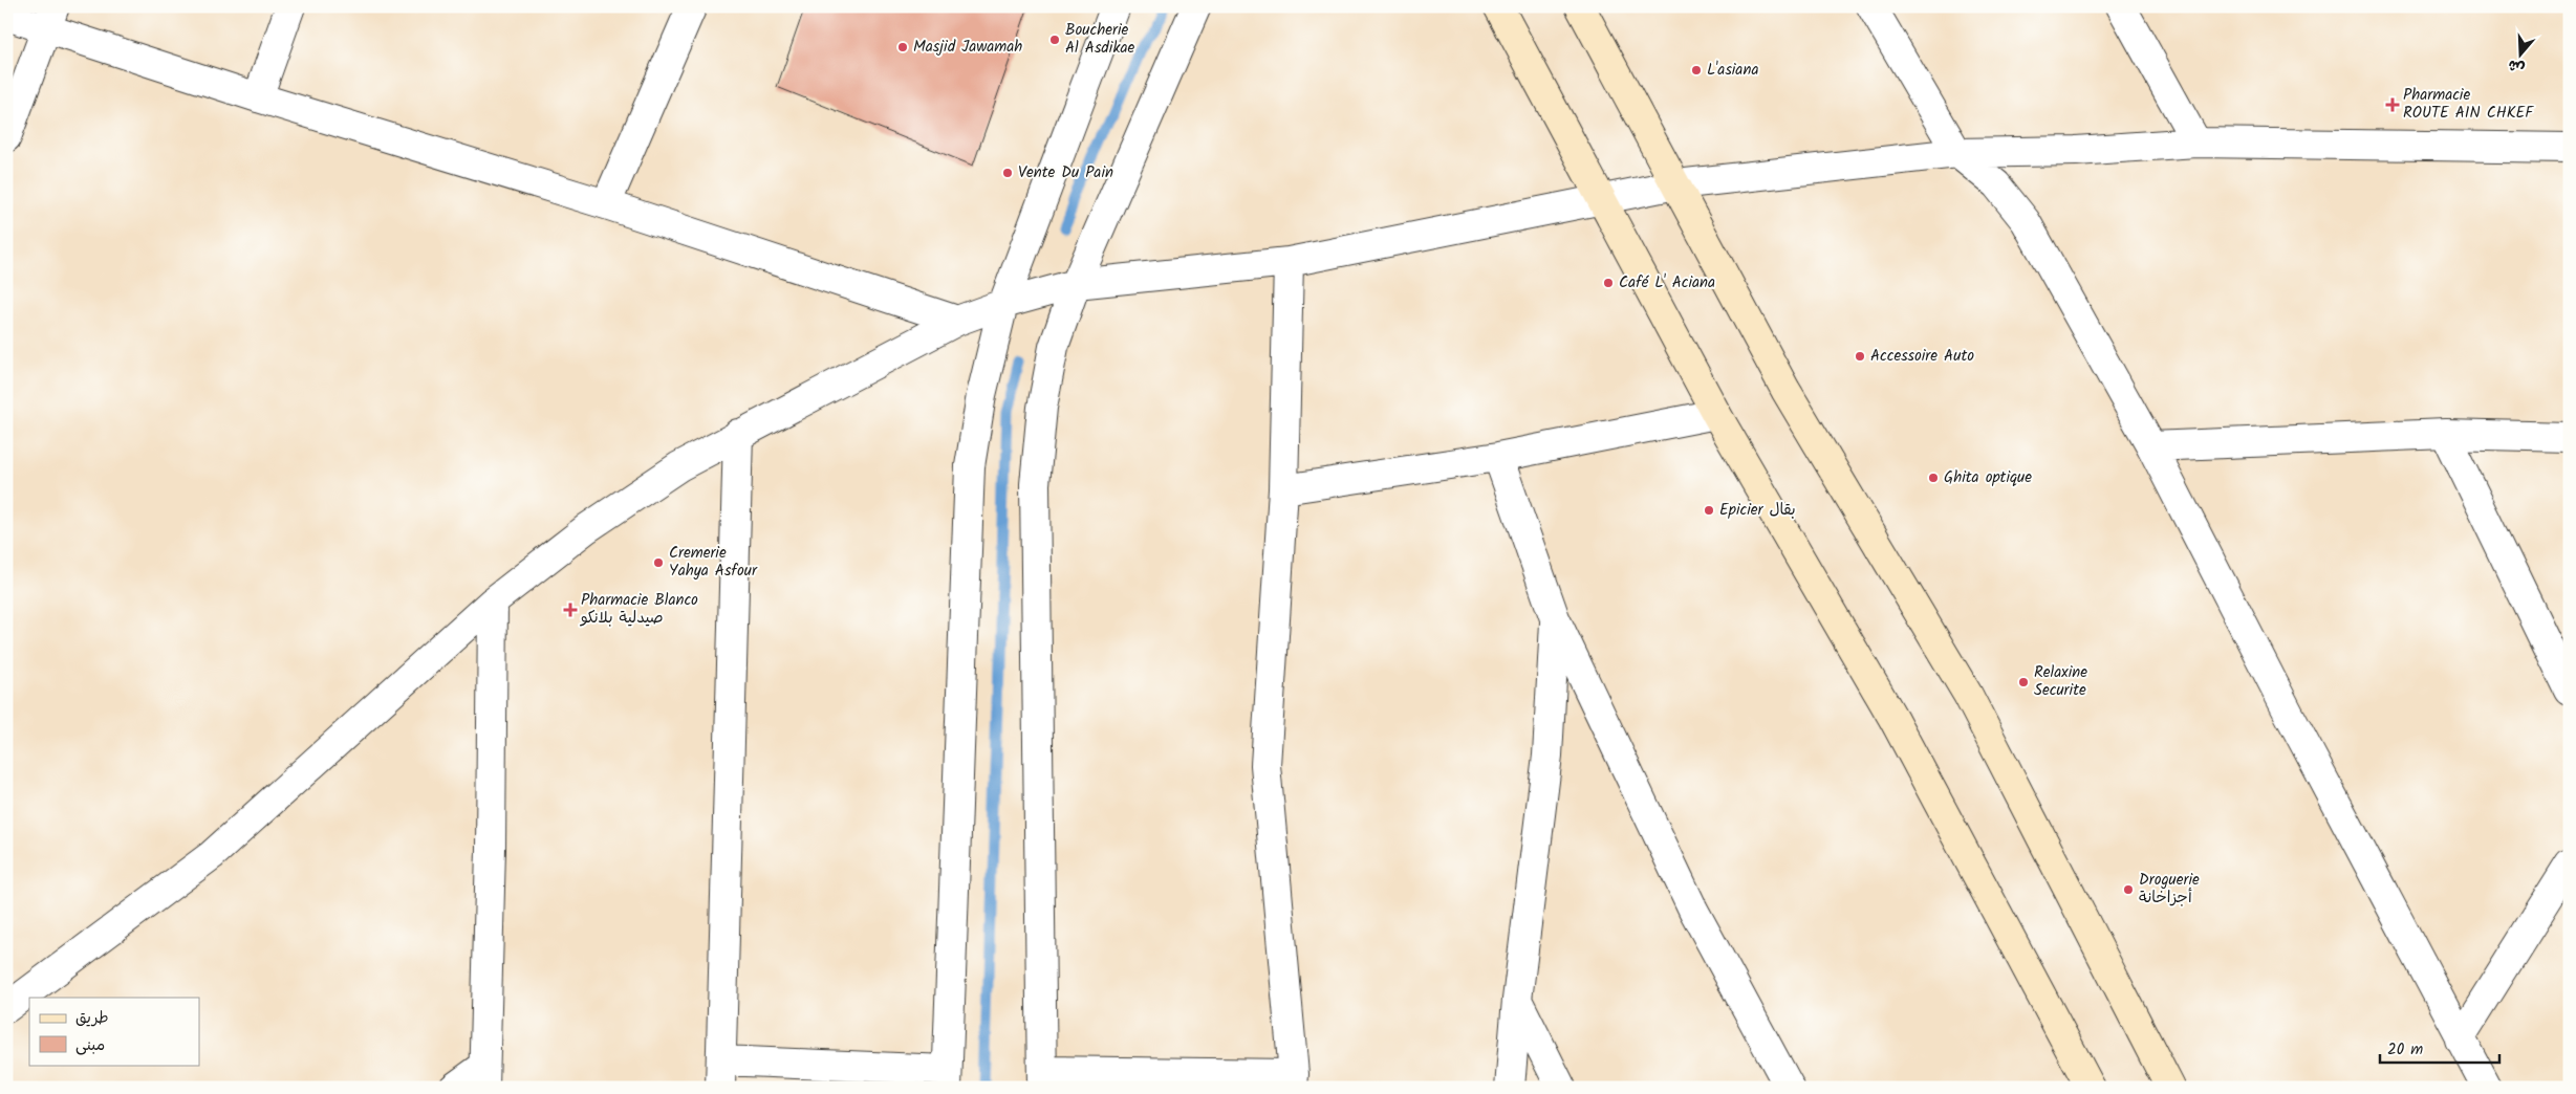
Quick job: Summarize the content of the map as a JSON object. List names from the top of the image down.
{
  "places": {
    "other": [
      "Boucherie Al Asdikae",
      "Masjid Jawamah",
      "L'asiana",
      "Vente Du Pain",
      "Café L' Aciana",
      "Accessoire Auto",
      "Ghita optique",
      "Epicier بقال",
      "Cremerie Yahya Asfour",
      "Relaxine Securite",
      "Droguerie أجزاخانة"
    ],
    "health": ["Pharmacie ROUTE AIN CHKEF", "Pharmacie Blanco صيدلية بلانكو"]
  },
  "legend": ["طريق", "مبنى"],
  "scale_bar": "20 m",
  "north": "bottom"
}
